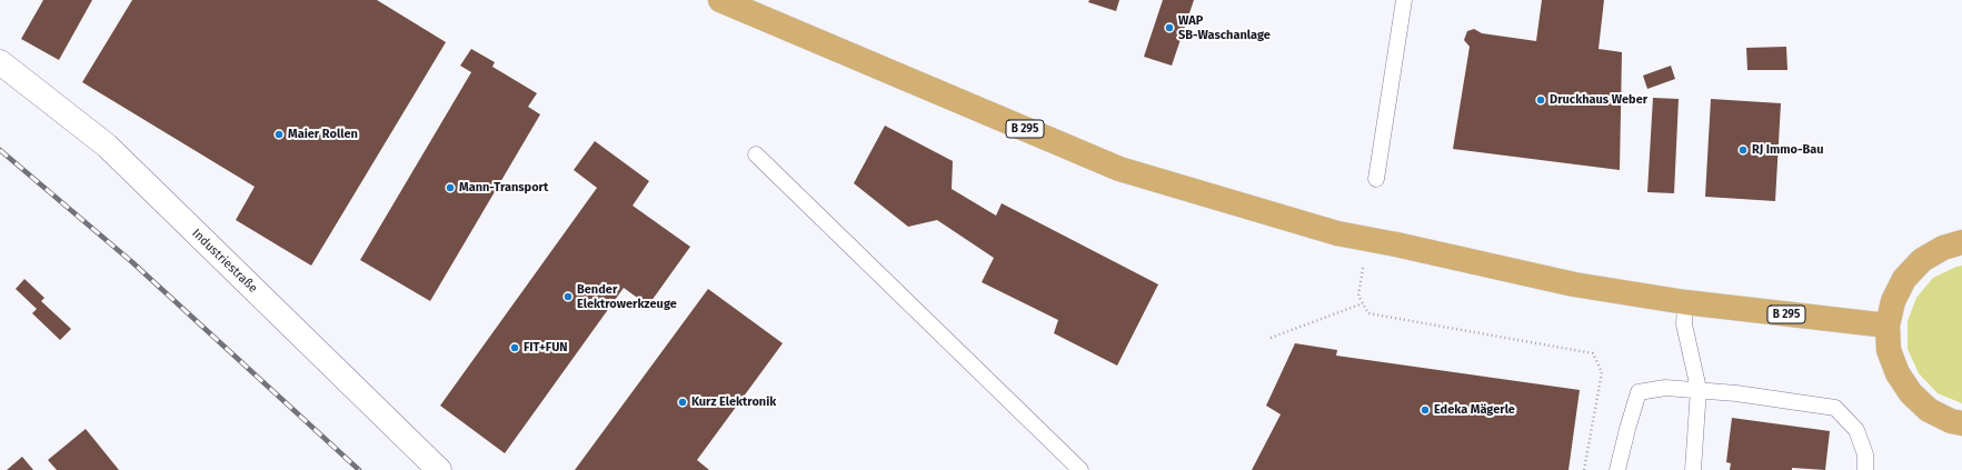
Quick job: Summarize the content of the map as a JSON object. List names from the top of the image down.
{
  "streets": {
    "main road": ["B 295"],
    "street": ["Industriestraße"]
  },
  "places": [
    "WAP SB-Waschanlage",
    "Druckhaus Weber",
    "Maier Rollen",
    "RJ Immo-Bau",
    "Mann-Transport",
    "Bender Elektrowerkzeuge",
    "FIT+FUN",
    "Kurz Elektronik",
    "Edeka Mägerle"
  ]
}
